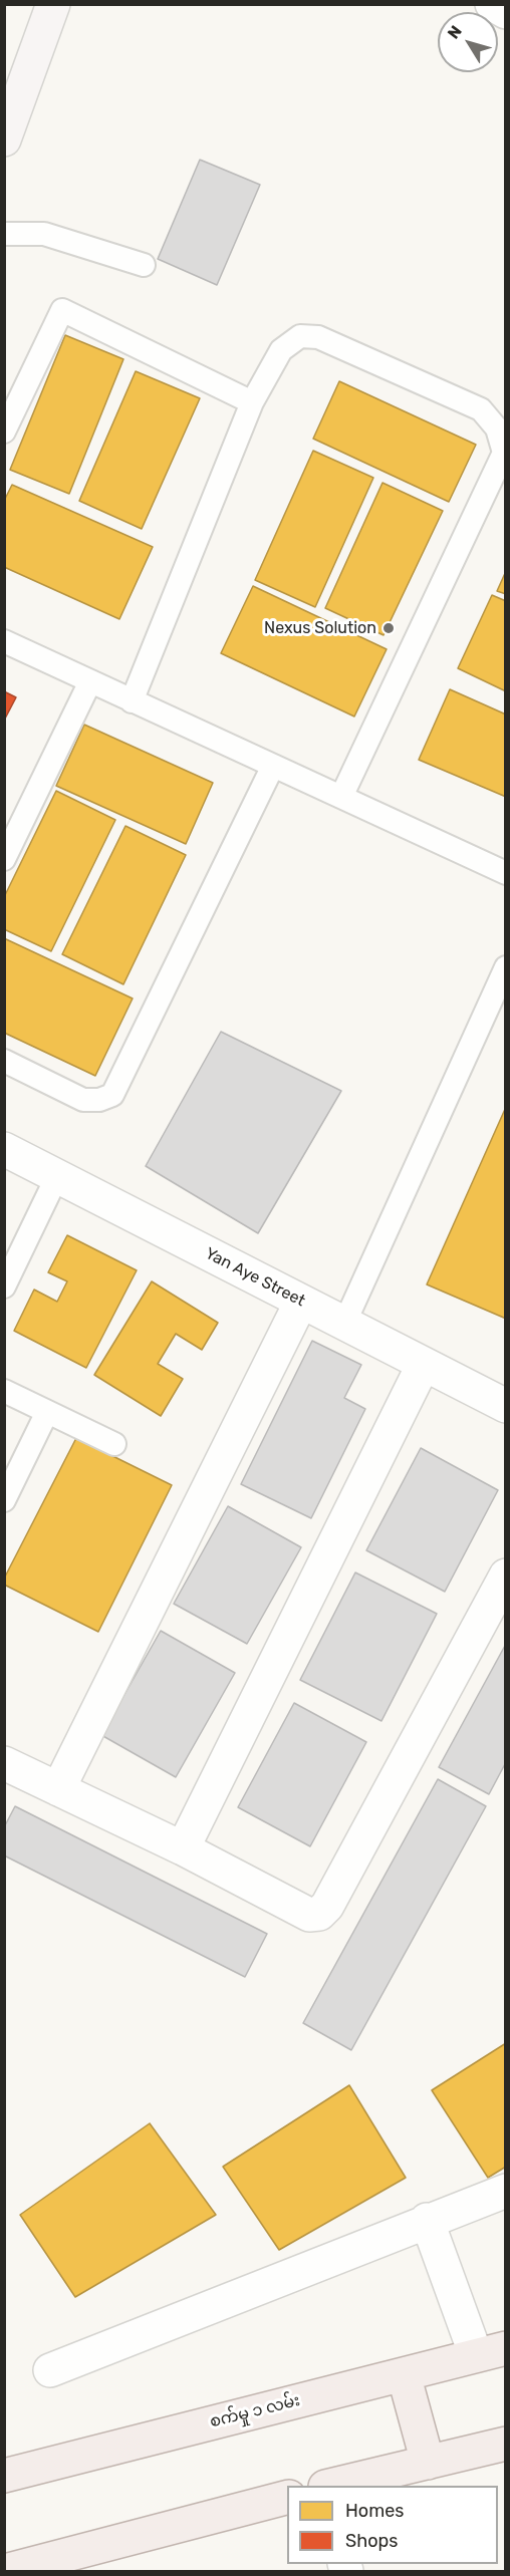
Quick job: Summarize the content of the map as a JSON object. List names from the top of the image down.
{
  "streets": {
    "main road": ["စက်မှု ၁ လမ်း"],
    "street": ["Yan Aye Street"]
  },
  "places": ["Nexus Solution"],
  "legend": ["Homes", "Shops"],
  "north": "top left"
}
